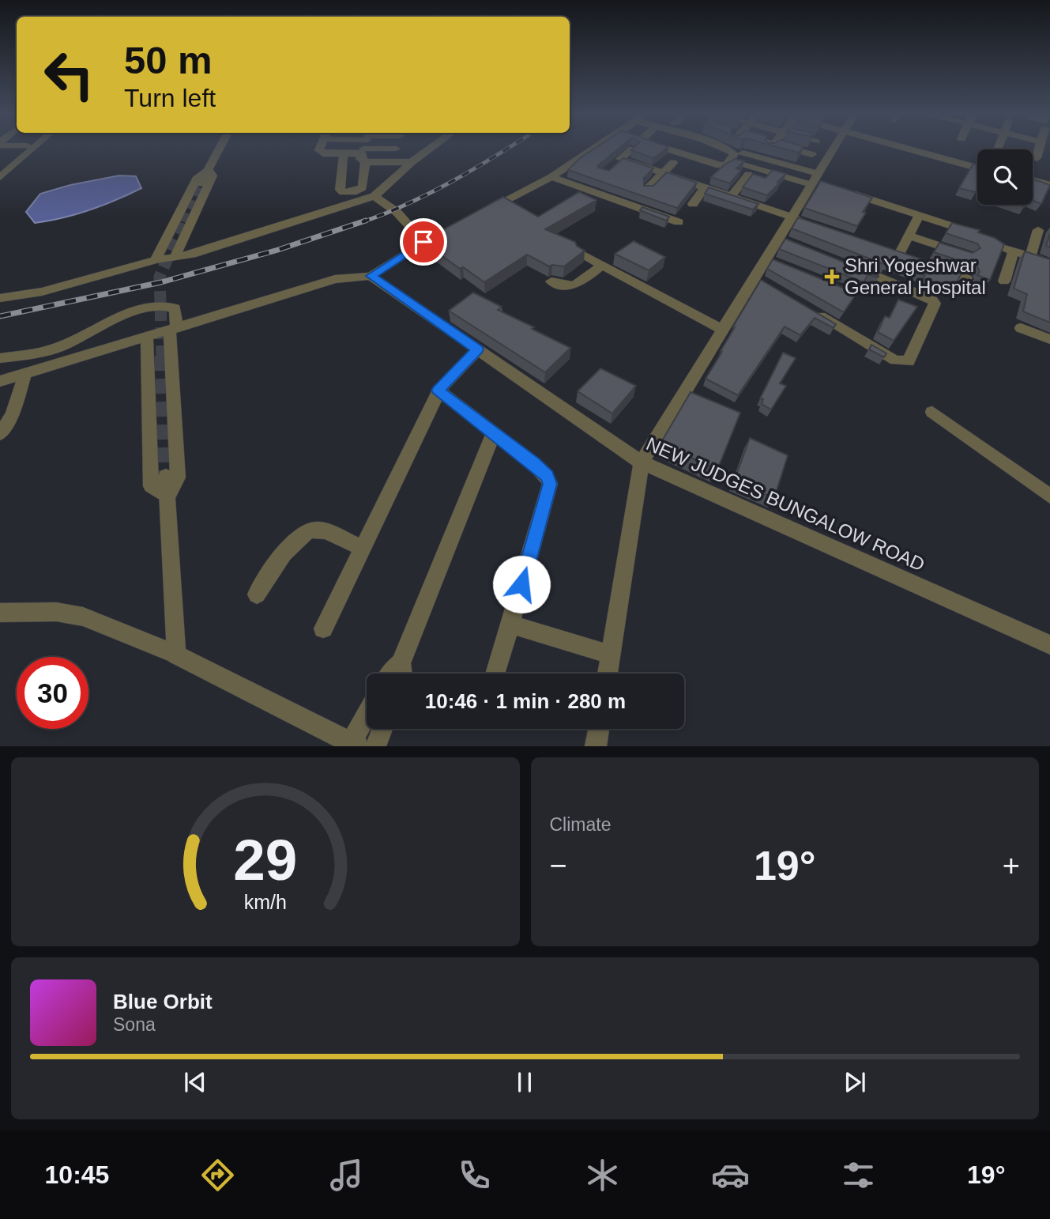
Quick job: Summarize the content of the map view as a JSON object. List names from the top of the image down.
{
  "streets": {
    "street": ["NEW JUDGES BUNGALOW ROAD"]
  },
  "places": {
    "health": ["Shri Yogeshwar General Hospital"]
  },
  "page": {
    "turn": ["50 m", "Turn left"],
    "limit": "30",
    "trip": "10:46 · 1 min · 280 m",
    "tile": "Climate",
    "heat": ["−", "19°", "+"],
    "song": ["Blue Orbit", "Sona"],
    "tabs": ["10:45", "19°"],
    "gauge": ["29", "km/h"]
  }
}
